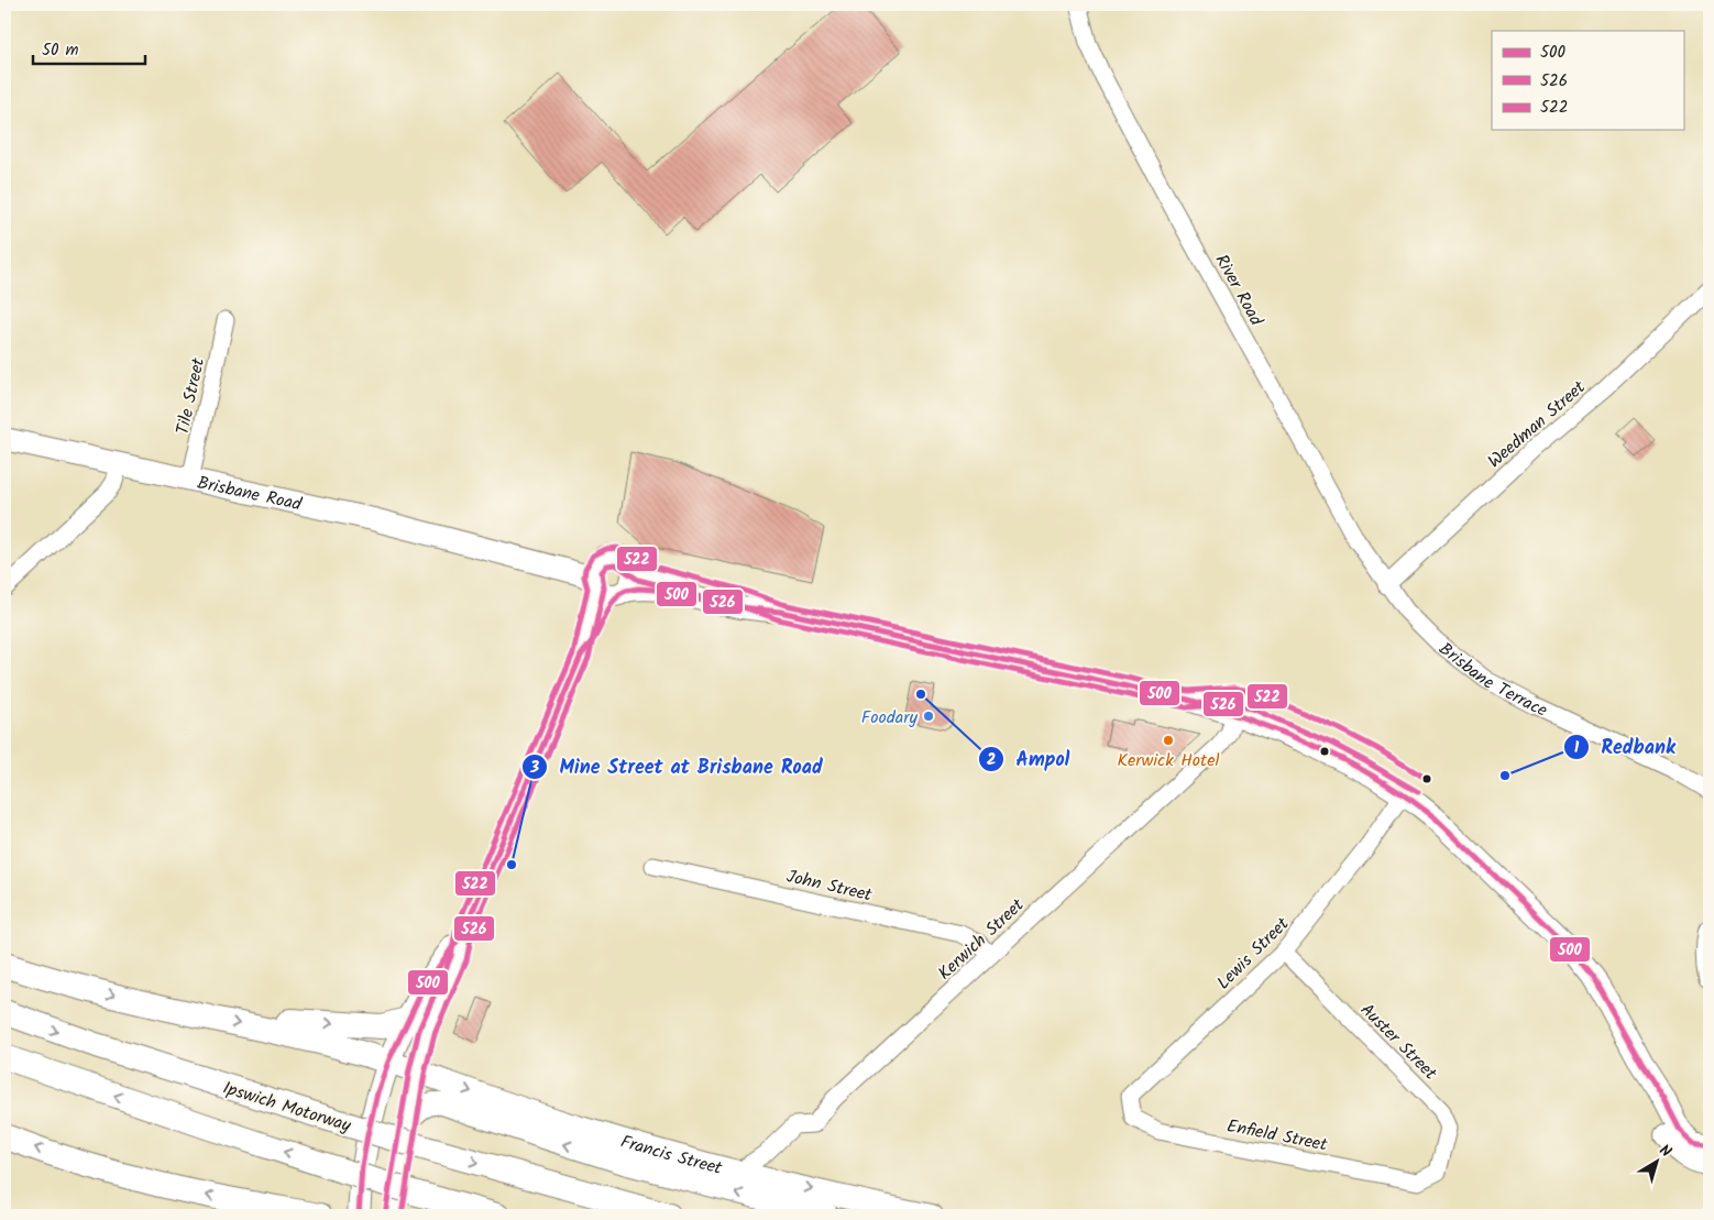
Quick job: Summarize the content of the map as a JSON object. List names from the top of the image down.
{
  "streets": {
    "highway": ["Ipswich Motorway"],
    "main road": ["Brisbane Road", "Francis Street"],
    "street": [
      "River Road",
      "Tile Street",
      "Weedman Street",
      "Brisbane Terrace",
      "John Street",
      "Kerwich Street",
      "Lewis Street",
      "Auster Street",
      "Enfield Street"
    ]
  },
  "crossings": [
    ["River Road", "Weedman Street"],
    ["River Road", "Brisbane Terrace"],
    ["Tile Street", "Brisbane Road"],
    ["Weedman Street", "Brisbane Terrace"],
    ["John Street", "Kerwich Street"],
    ["Kerwich Street", "Francis Street"],
    ["Lewis Street", "Auster Street"],
    ["Lewis Street", "Enfield Street"],
    ["Auster Street", "Enfield Street"]
  ],
  "places": [
    "Ampol",
    "Foodary",
    "Kerwick Hotel",
    "Redbank",
    "Mine Street at Brisbane Road"
  ],
  "lines": ["transit line 522", "transit line 526", "transit line 500"],
  "legend": ["500", "526", "522"],
  "scale_bar": "50 m",
  "north": "top right"
}
